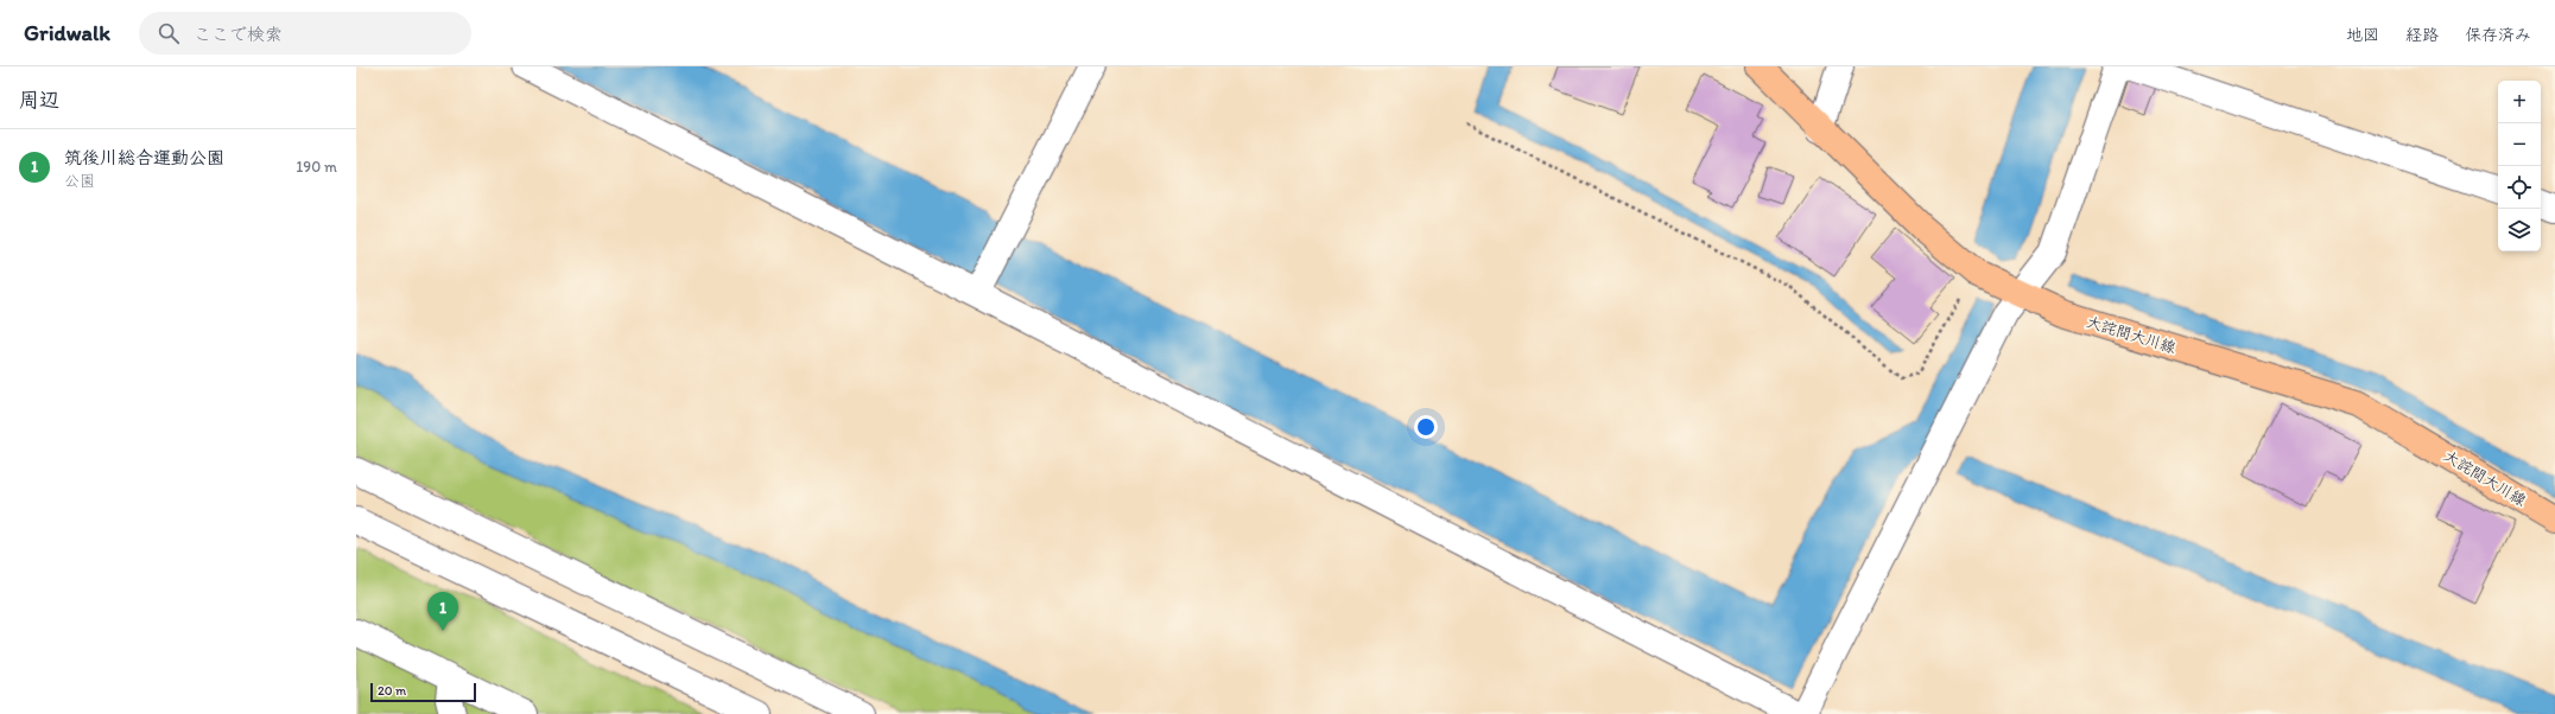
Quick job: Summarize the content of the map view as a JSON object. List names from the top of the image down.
{
  "streets": {
    "main road": ["大詫間大川線"]
  },
  "scale_bar": "20 m",
  "page": {
    "header": "Gridwalk",
    "search": "ここで検索",
    "nav": ["地図", "経路", "保存済み"],
    "heading": "周辺",
    "map_buttons": ["+", "−"],
    "list": [
      {
        "mark": "1",
        "name": "筑後川総合運動公園",
        "note": "公園",
        "value": "190 m"
      }
    ],
    "pins": "1",
    "scale": "20 m"
  }
}
